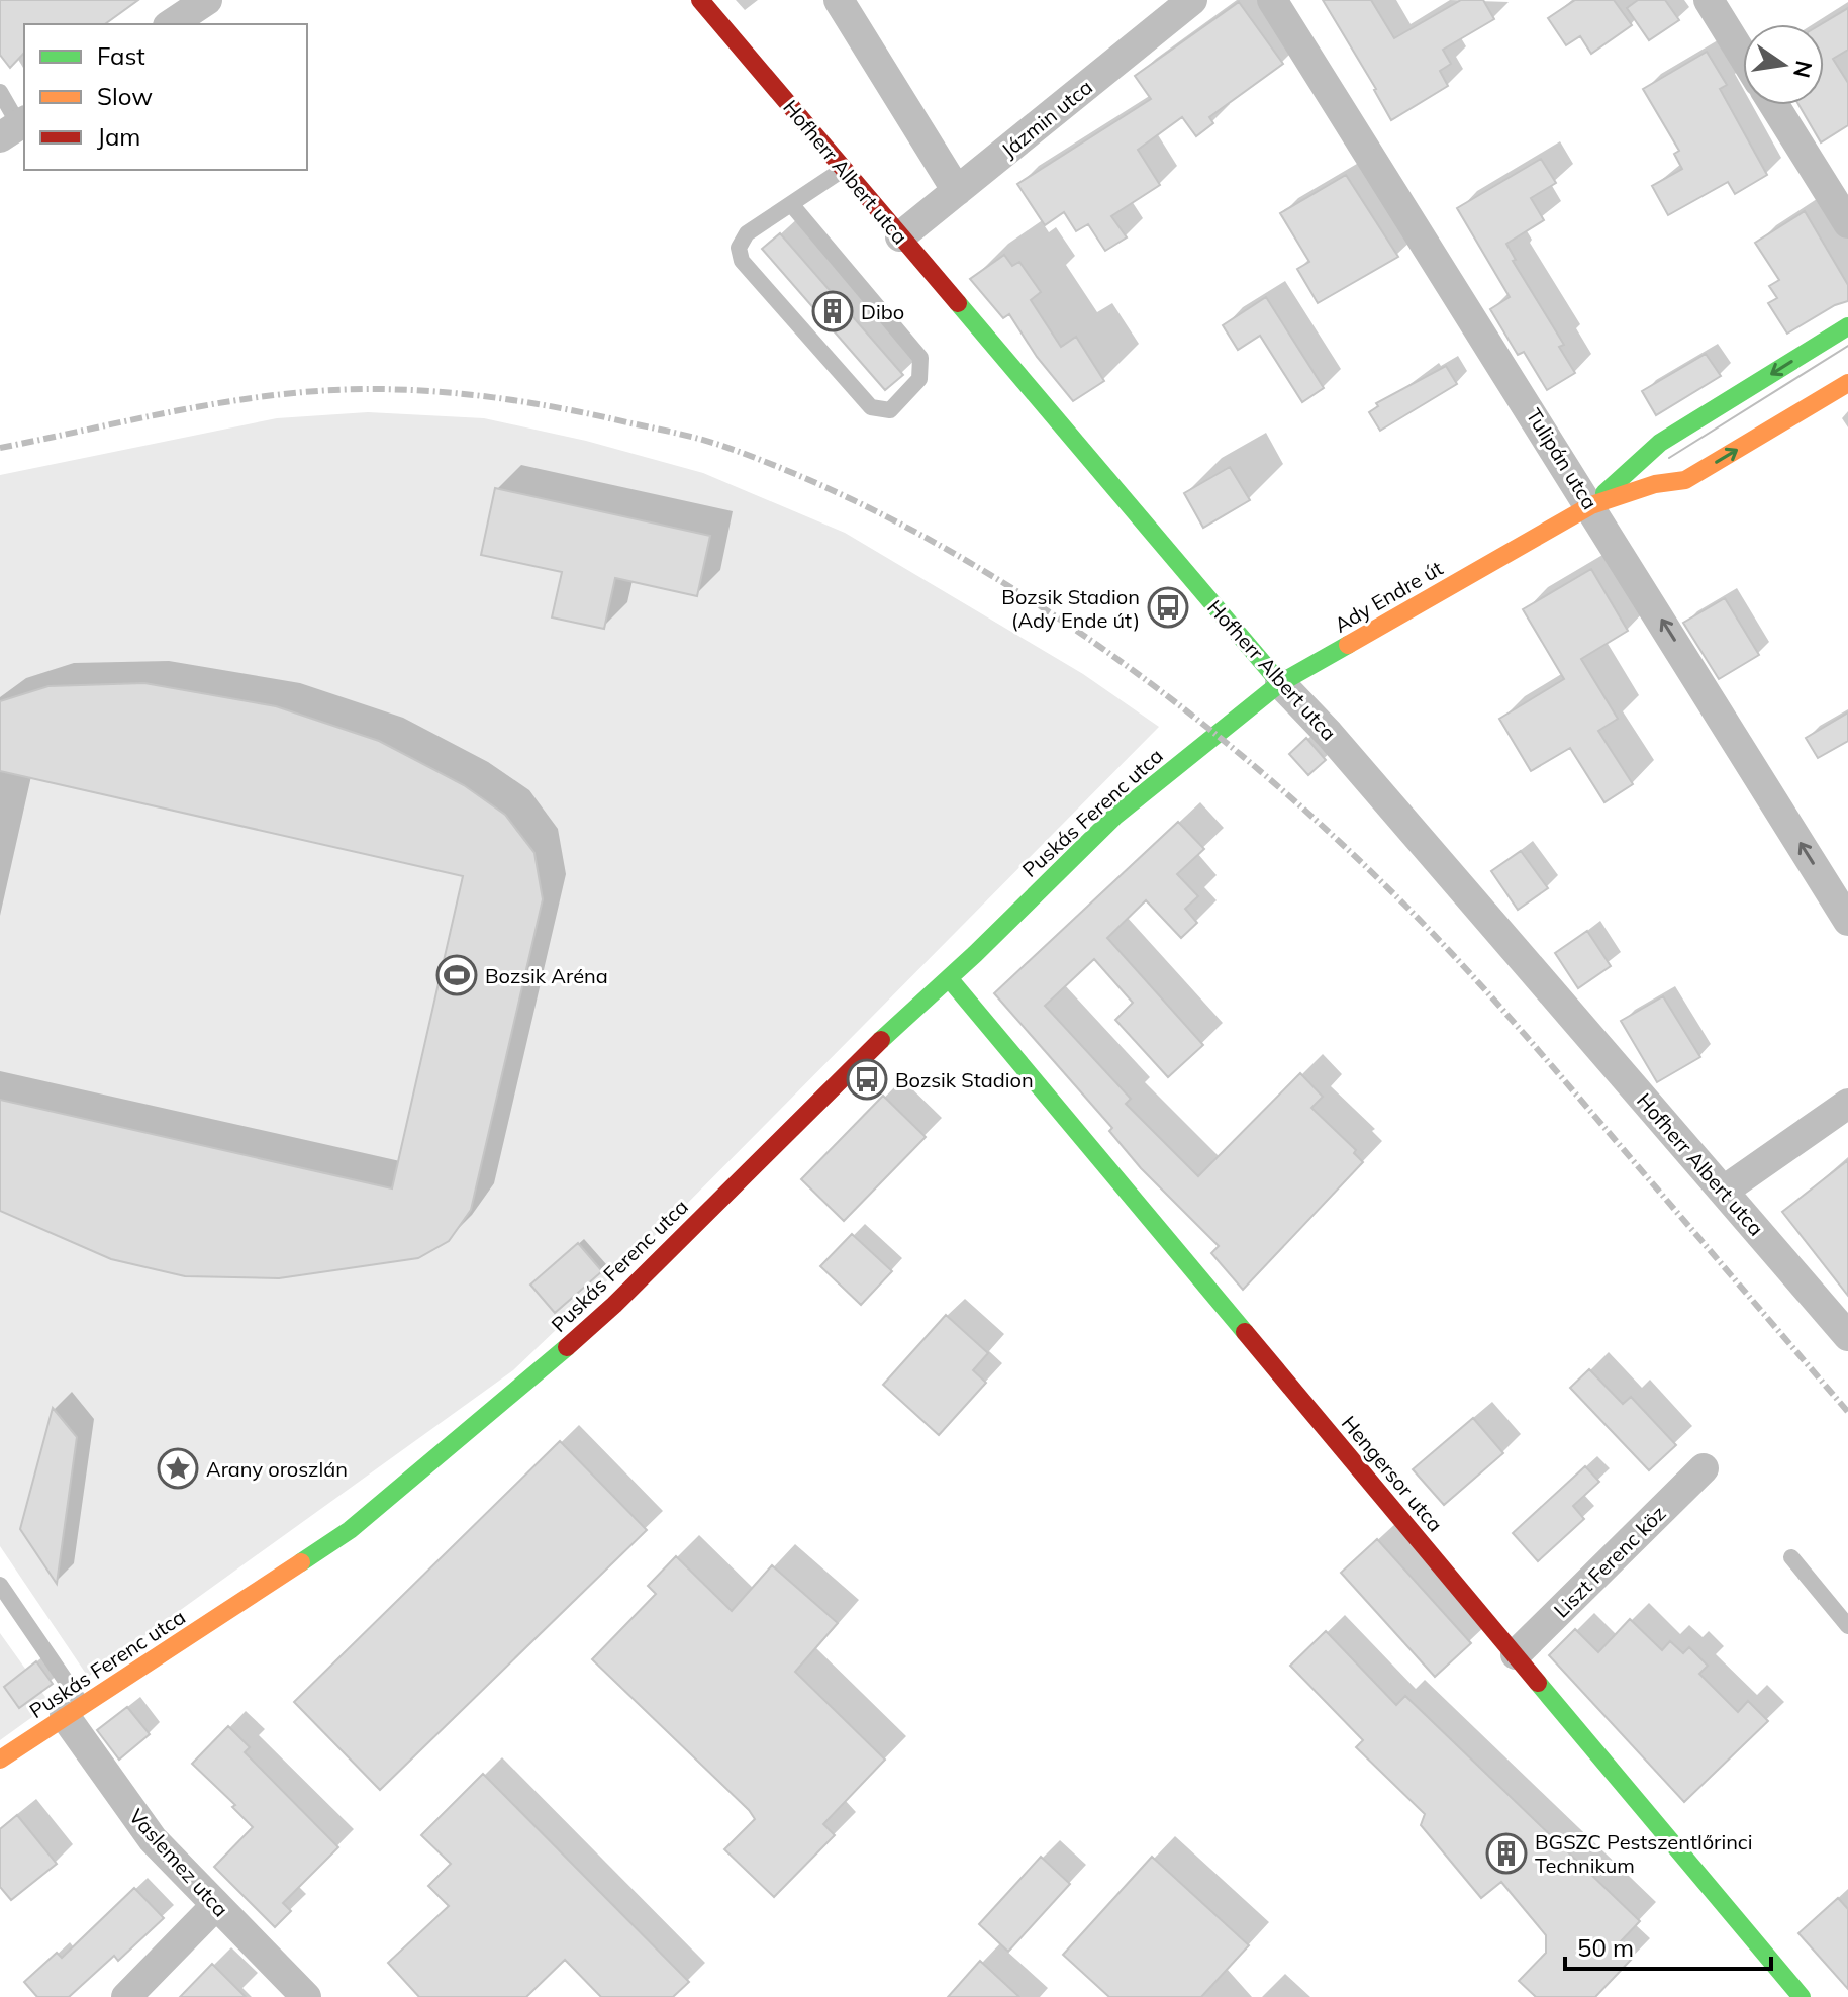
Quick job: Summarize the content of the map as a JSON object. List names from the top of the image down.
{
  "streets": {
    "street": [
      "Jázmin utca",
      "Hofherr Albert utca",
      "Tulipán utca",
      "Ady Endre út",
      "Puskás Ferenc utca",
      "Hengersor utca",
      "Liszt Ferenc köz",
      "Vaslemez utca"
    ]
  },
  "crossings": [
    ["Jázmin utca", "Hofherr Albert utca"],
    ["Hofherr Albert utca", "Ady Endre út"],
    ["Tulipán utca", "Ady Endre út"],
    ["Ady Endre út", "Puskás Ferenc utca"],
    ["Puskás Ferenc utca", "Hengersor utca"],
    ["Puskás Ferenc utca", "Vaslemez utca"],
    ["Hengersor utca", "Liszt Ferenc köz"]
  ],
  "one_way": ["Tulipán utca"],
  "places": {
    "building": ["Dibo", "BGSZC Pestszentlőrinci Technikum"],
    "bus stop": ["Bozsik Stadion (Ady Ende út)", "Bozsik Stadion"],
    "sports": ["Bozsik Aréna"],
    "place": ["Arany oroszlán"]
  },
  "legend": ["Fast", "Slow", "Jam"],
  "scale_bar": "50 m",
  "north": "right"
}
